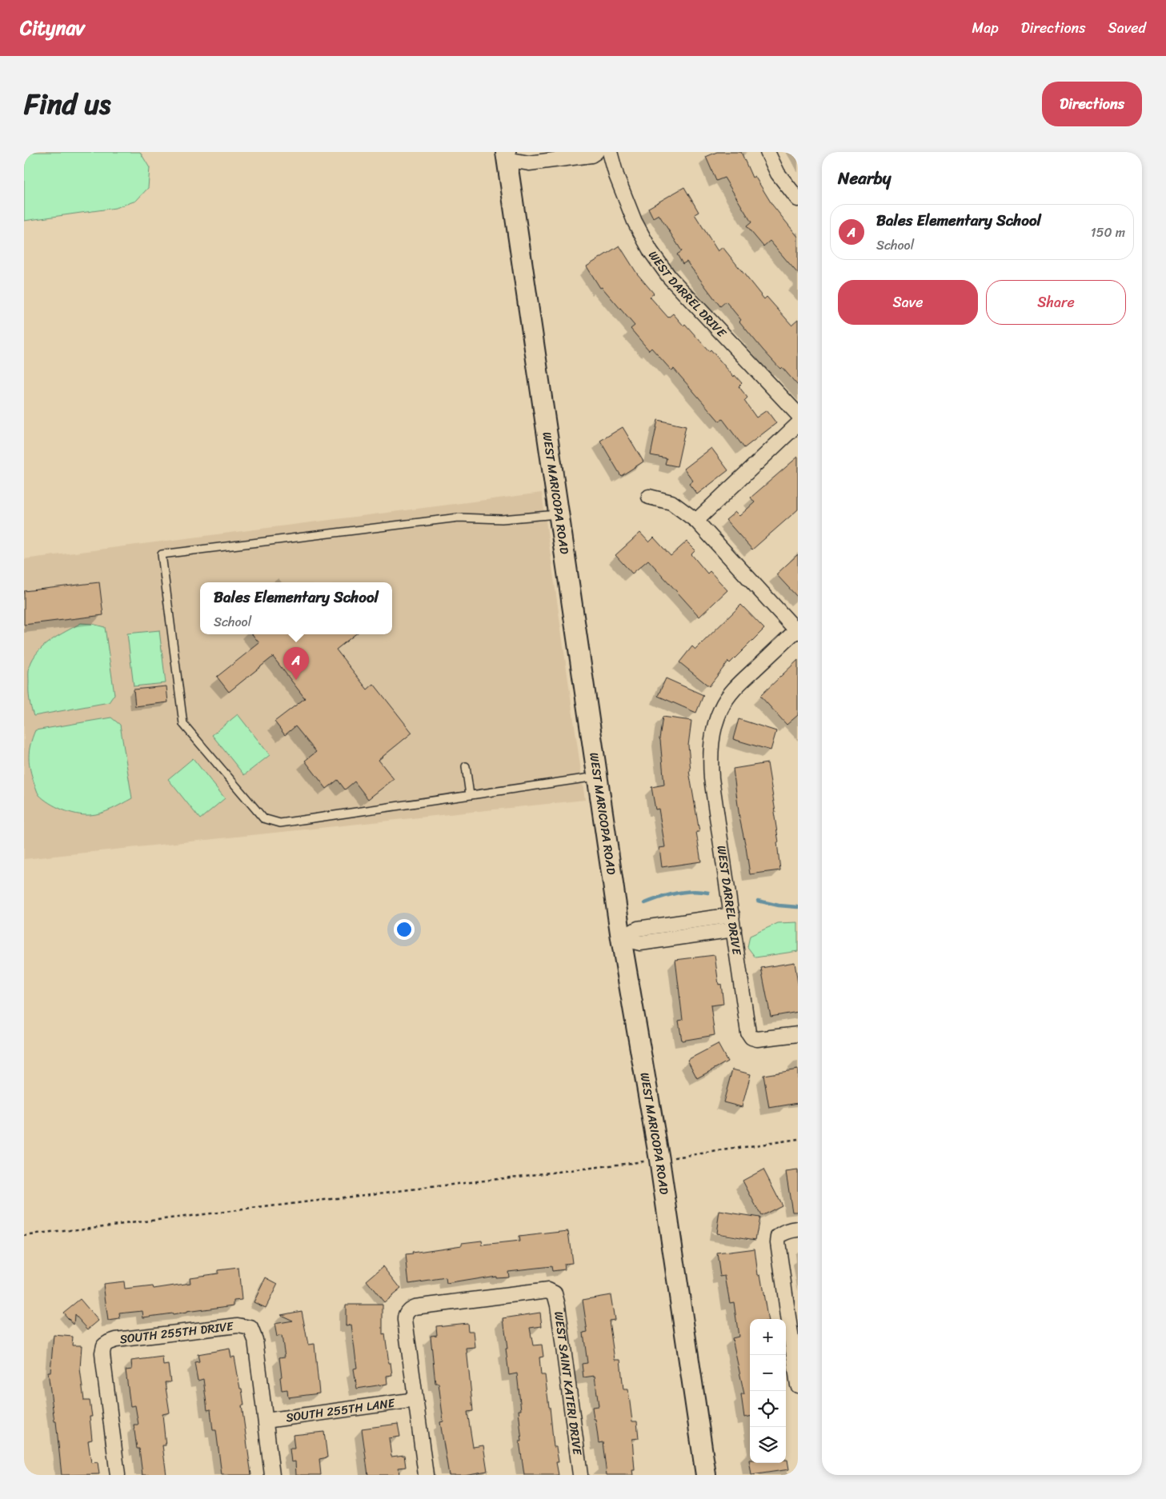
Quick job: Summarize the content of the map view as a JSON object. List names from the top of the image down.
{
  "streets": {
    "street": [
      "WEST DARREL DRIVE",
      "WEST MARICOPA ROAD",
      "SOUTH 255TH DRIVE",
      "WEST SAINT KATERI DRIVE",
      "SOUTH 255TH LANE"
    ]
  },
  "crossings": [
    ["SOUTH 255TH DRIVE", "SOUTH 255TH LANE"],
    ["WEST SAINT KATERI DRIVE", "SOUTH 255TH LANE"]
  ],
  "page": {
    "header": "Citynav",
    "nav": ["Map", "Directions", "Saved"],
    "title": "Find us",
    "buttons": [
      "Directions",
      ["Save", "Share"]
    ],
    "heading": "Nearby",
    "list": [
      {
        "mark": "A",
        "name": "Bales Elementary School",
        "note": "School",
        "value": "150 m"
      }
    ],
    "popup": ["Bales Elementary School", "School"],
    "pins": "A",
    "map_buttons": ["+", "−"]
  }
}
